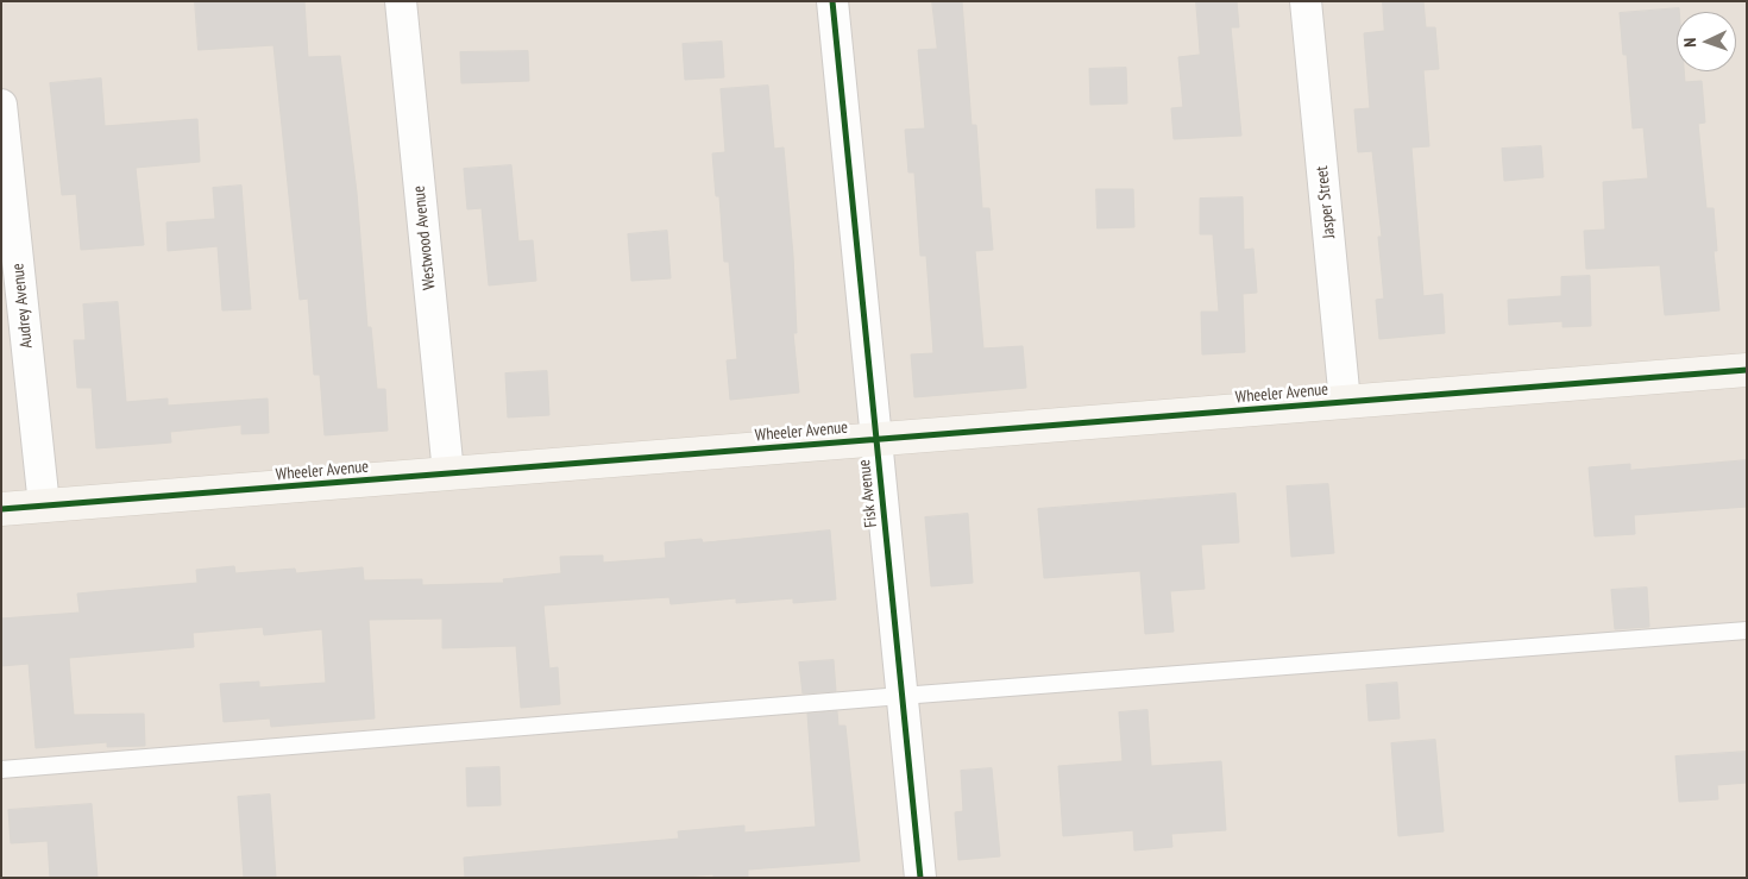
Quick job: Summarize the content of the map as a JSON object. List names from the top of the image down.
{
  "streets": {
    "street": [
      "Jasper Street",
      "Westwood Avenue",
      "Audrey Avenue",
      "Wheeler Avenue",
      "Fisk Avenue"
    ]
  },
  "crossings": [
    ["Jasper Street", "Wheeler Avenue"],
    ["Westwood Avenue", "Wheeler Avenue"],
    ["Audrey Avenue", "Wheeler Avenue"],
    ["Wheeler Avenue", "Fisk Avenue"]
  ],
  "north": "left"
}
